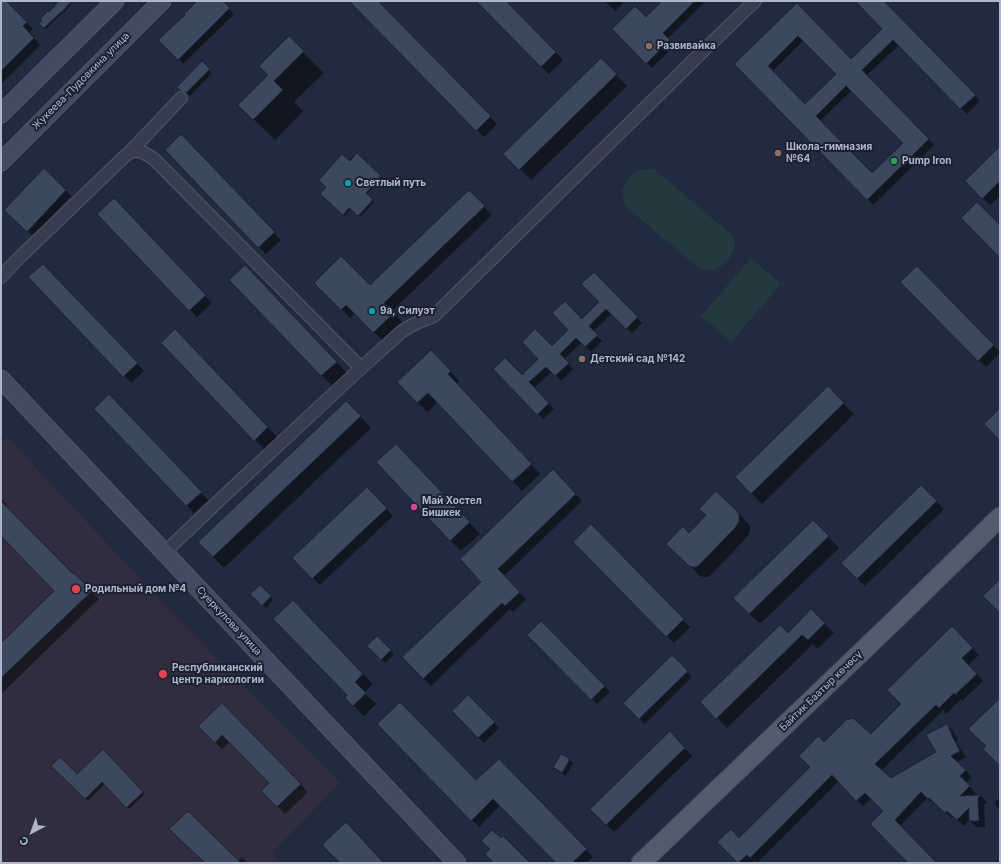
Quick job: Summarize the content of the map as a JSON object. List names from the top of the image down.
{
  "streets": {
    "main road": ["Байтик Баатыр көчөсү"],
    "street": ["Жукеева-Пудовкина улица", "Суеркулова улица"]
  },
  "places": [
    "Развивайка",
    "Школа-гимназия №64",
    "Pump Iron",
    "Светлый путь",
    "9а, Силуэт",
    "Детский сад №142",
    "Май Хостел Бишкек",
    "Родильный дом №4",
    "Республиканский центр наркологии"
  ],
  "north": "bottom left"
}
